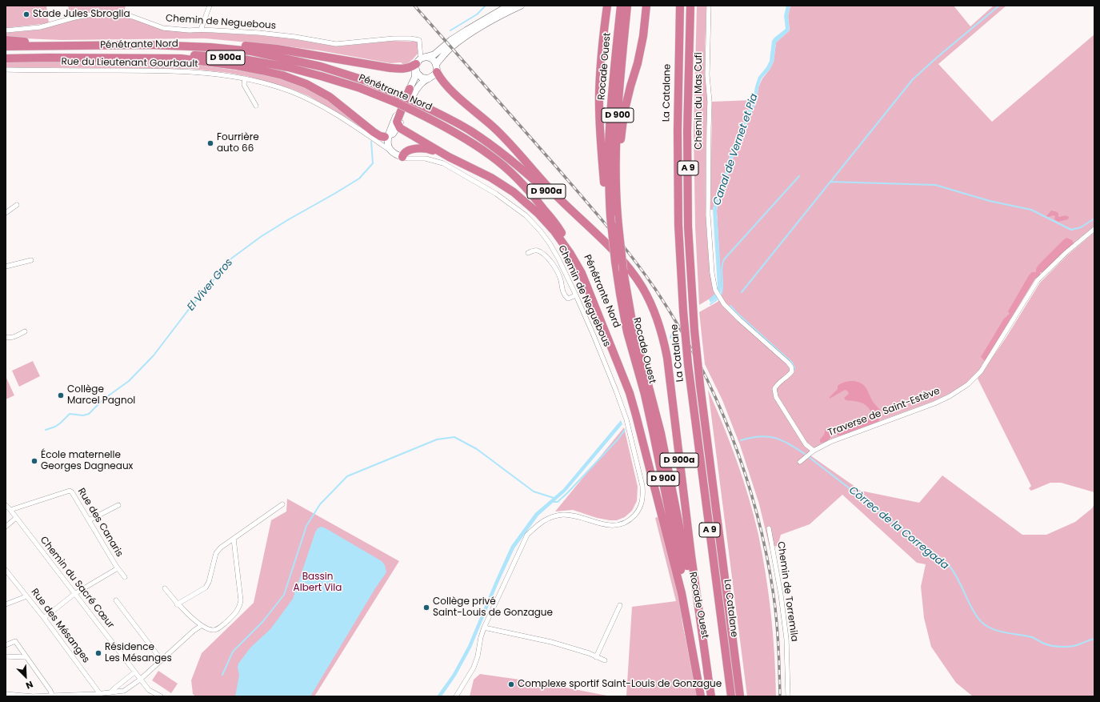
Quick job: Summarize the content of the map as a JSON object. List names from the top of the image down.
{
  "streets": {
    "highway": [
      "Pénétrante Nord",
      "D 900a",
      "Rocade Ouest",
      "La Catalane",
      "D 900",
      "A 9"
    ],
    "street": [
      "Chemin de Neguebous",
      "Rue du Lieutenant Gourbault",
      "Chemin du Mas Cufi",
      "Traverse de Saint-Estève",
      "Rue des Canaris",
      "Chemin du Sacré Cœur",
      "Chemin de Torremila",
      "Rue des Mésanges"
    ]
  },
  "crossings": [
    ["Pénétrante Nord", "D 900a"],
    ["Pénétrante Nord", "Rocade Ouest"],
    ["D 900a", "Rocade Ouest"],
    ["D 900a", "D 900"],
    ["Rocade Ouest", "D 900"],
    ["Chemin du Mas Cufi", "Traverse de Saint-Estève"],
    ["Rue des Canaris", "Chemin du Sacré Cœur"],
    ["Rue des Canaris", "Rue des Mésanges"]
  ],
  "water": ["Canal de Vernet et Pia", "El Viver Gros", "Còrrec de la Corregada"],
  "parks": ["Bassin Albert Vila"],
  "places": [
    "Stade Jules Sbroglia",
    "Fourrière auto 66",
    "Collège Marcel Pagnol",
    "École maternelle Georges Dagneaux",
    "Collège privé Saint-Louis de Gonzague",
    "Résidence Les Mésanges",
    "Complexe sportif Saint-Louis de Gonzague"
  ],
  "north": "bottom right"
}
